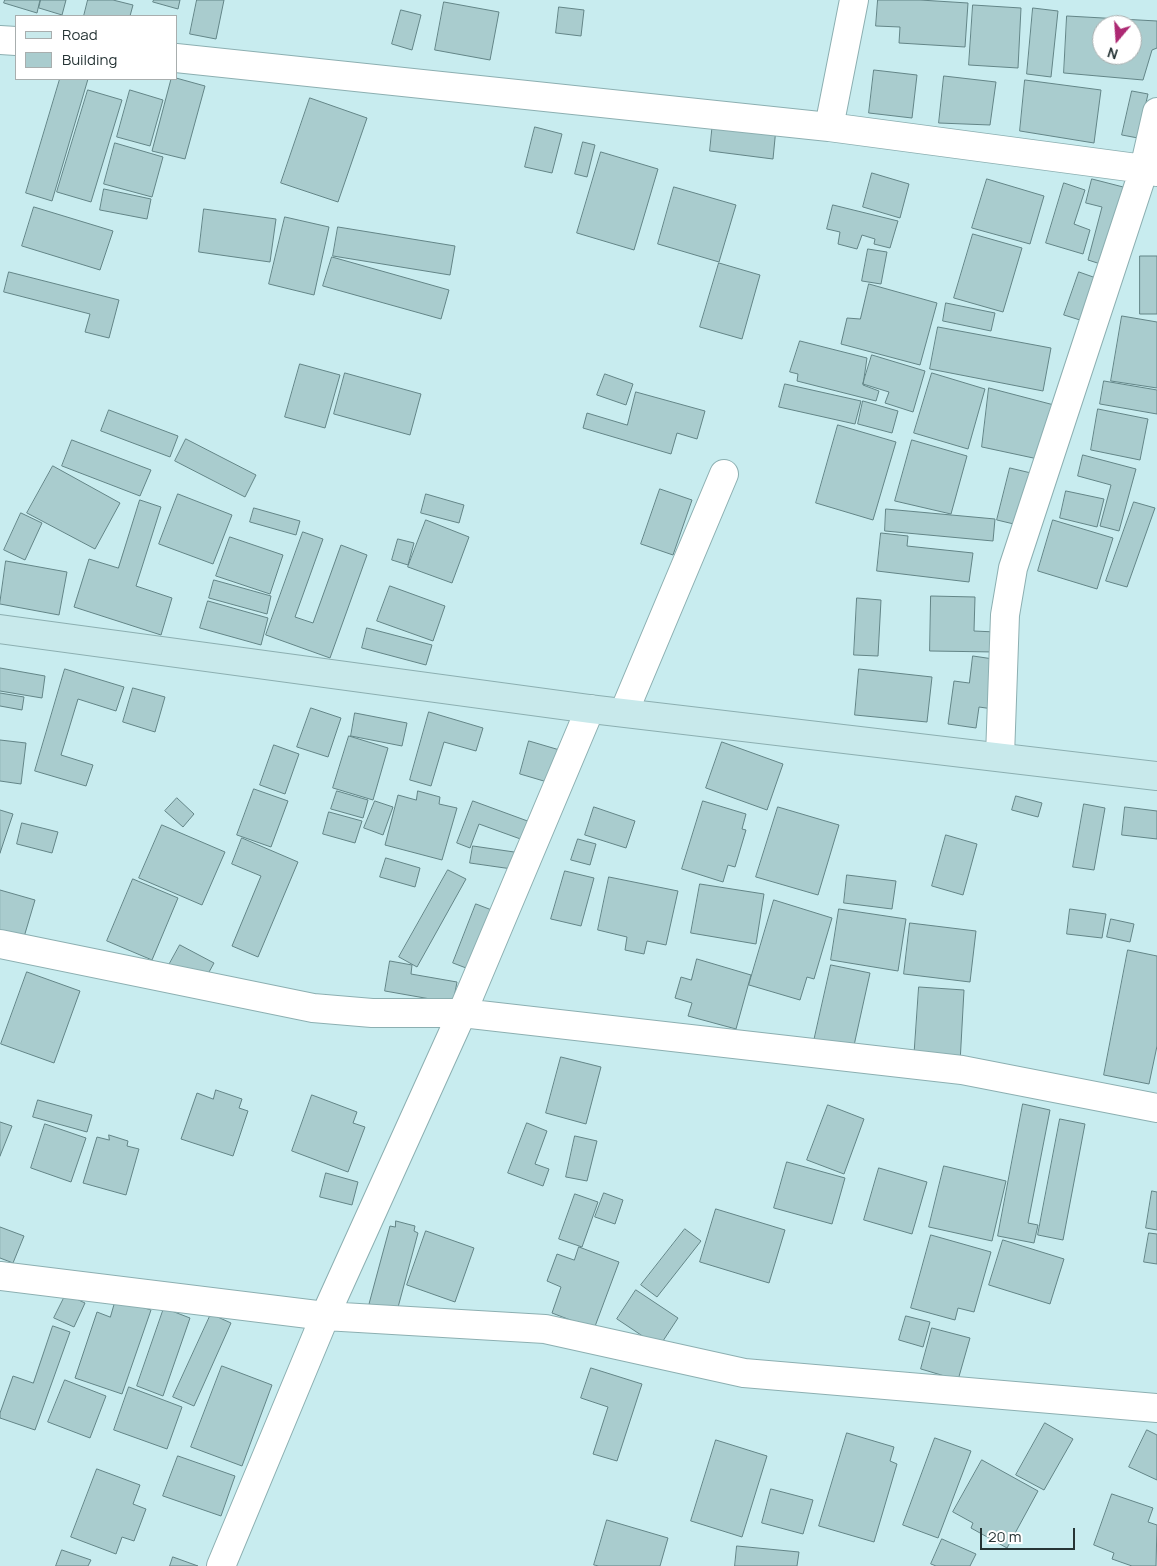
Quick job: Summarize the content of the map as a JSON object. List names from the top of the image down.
{
  "legend": ["Road", "Building"],
  "scale_bar": "20 m",
  "north": "bottom"
}
